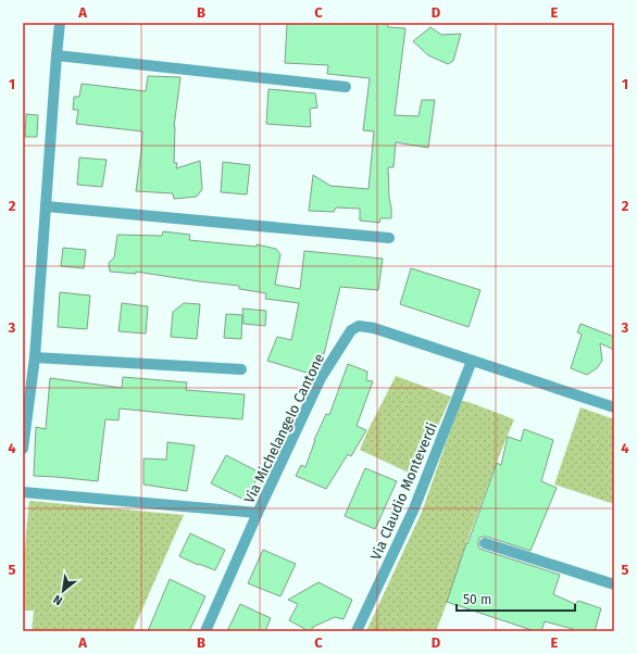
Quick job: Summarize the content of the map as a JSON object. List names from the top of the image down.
{
  "streets": {
    "street": ["Via Michelangelo Cantone", "Via Claudio Monteverdi"]
  },
  "crossings": [
    ["Via Michelangelo Cantone", "Via Claudio Monteverdi"]
  ],
  "scale_bar": "50 m",
  "north": "bottom left",
  "grid": {
    "columns": [
      "A",
      "B",
      "C",
      "D",
      "E"
    ],
    "rows": [
      "1",
      "2",
      "3",
      "4",
      "5"
    ]
  }
}
